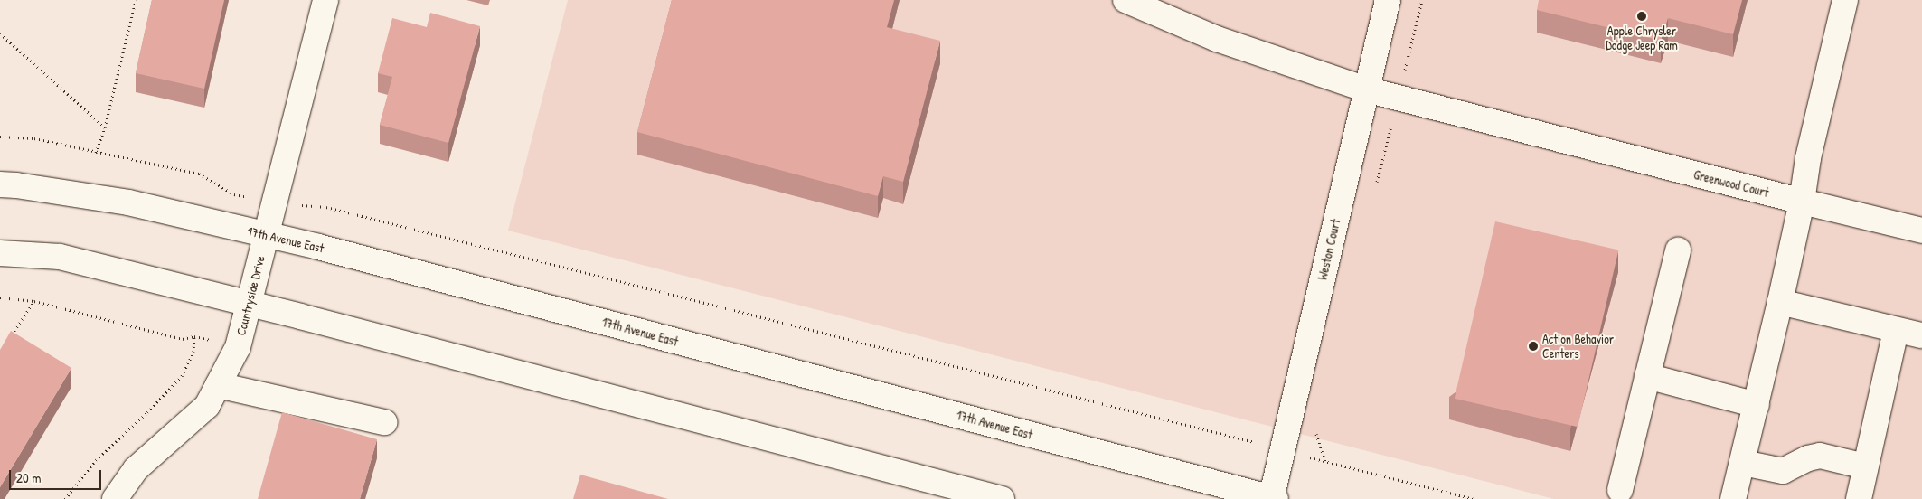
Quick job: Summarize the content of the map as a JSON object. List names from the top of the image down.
{
  "streets": {
    "street": [
      "Greenwood Court",
      "17th Avenue East",
      "Weston Court",
      "Countryside Drive"
    ]
  },
  "crossings": [
    ["Greenwood Court", "Weston Court"],
    ["17th Avenue East", "Weston Court"],
    ["17th Avenue East", "Countryside Drive"]
  ],
  "places": ["Apple Chrysler Dodge Jeep Ram", "Action Behavior Centers"],
  "scale_bar": "20 m"
}
